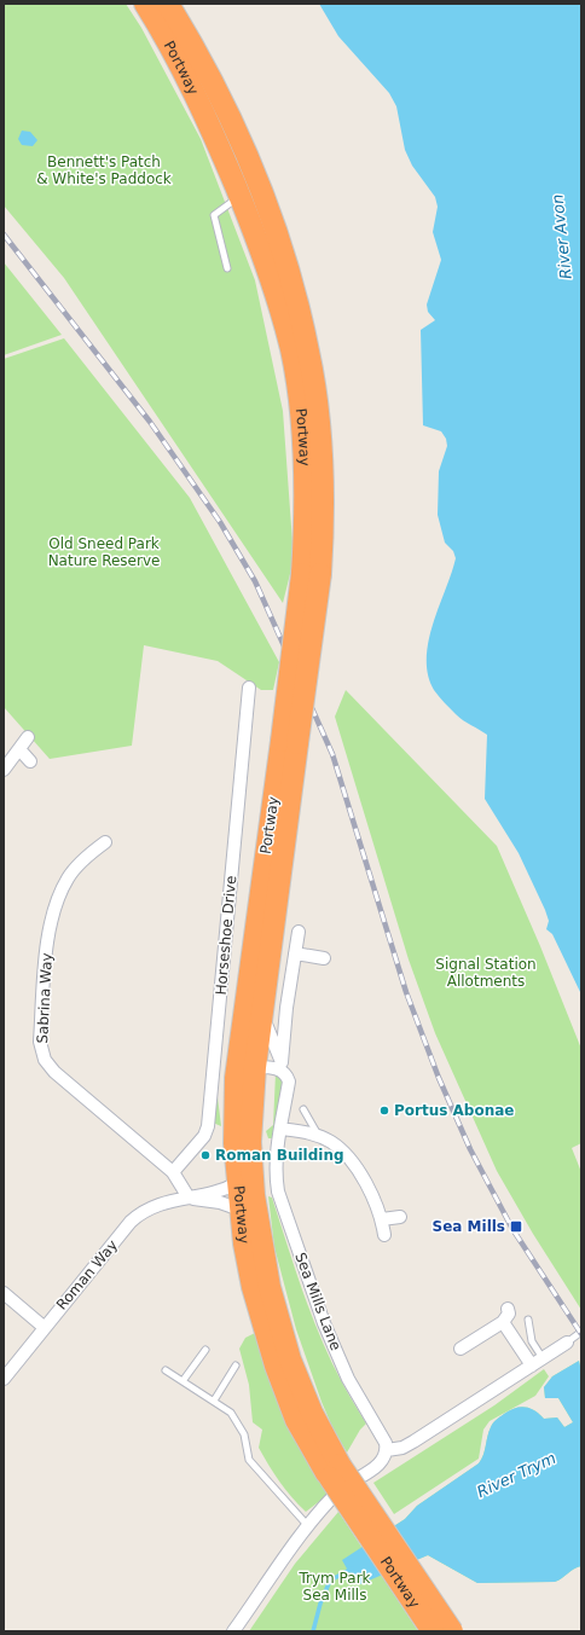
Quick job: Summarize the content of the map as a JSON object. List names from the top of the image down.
{
  "streets": {
    "highway": ["Portway"],
    "street": [
      "Horseshoe Drive",
      "Sabrina Way",
      "Roman Way",
      "Sea Mills Lane"
    ]
  },
  "crossings": [
    ["Portway", "Roman Way"],
    ["Horseshoe Drive", "Sabrina Way"],
    ["Sabrina Way", "Roman Way"]
  ],
  "water": ["River Avon", "River Trym"],
  "parks": [
    "Bennett's Patch & White's Paddock",
    "Old Sneed Park Nature Reserve",
    "Signal Station Allotments",
    "Trym Park Sea Mills"
  ],
  "places": {
    "other": ["Portus Abonae", "Roman Building"],
    "transit": ["Sea Mills"]
  }
}
